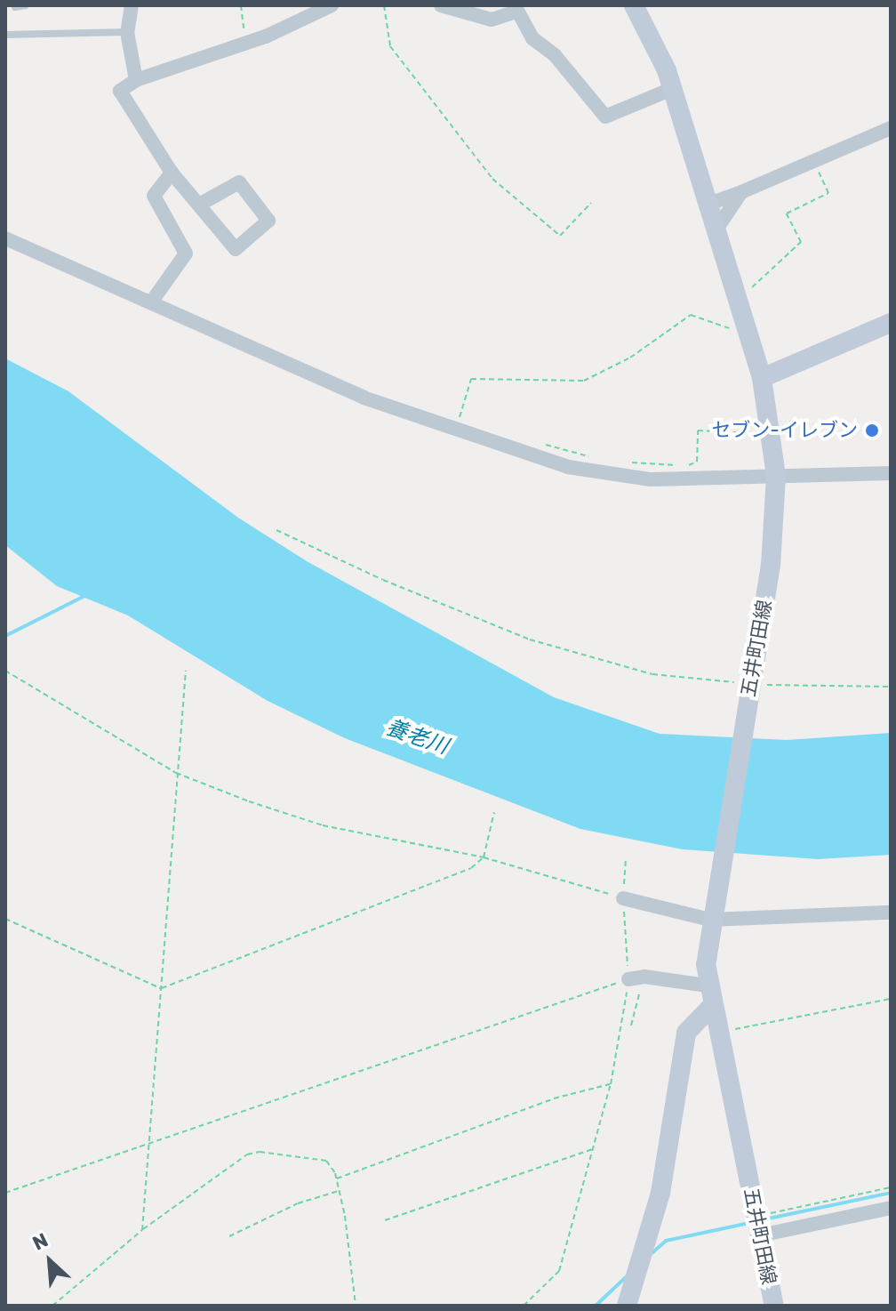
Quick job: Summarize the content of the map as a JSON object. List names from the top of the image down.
{
  "streets": {
    "main road": ["五井町田線"]
  },
  "water": ["養老川"],
  "places": ["セブン-イレブン"],
  "north": "top left"
}
